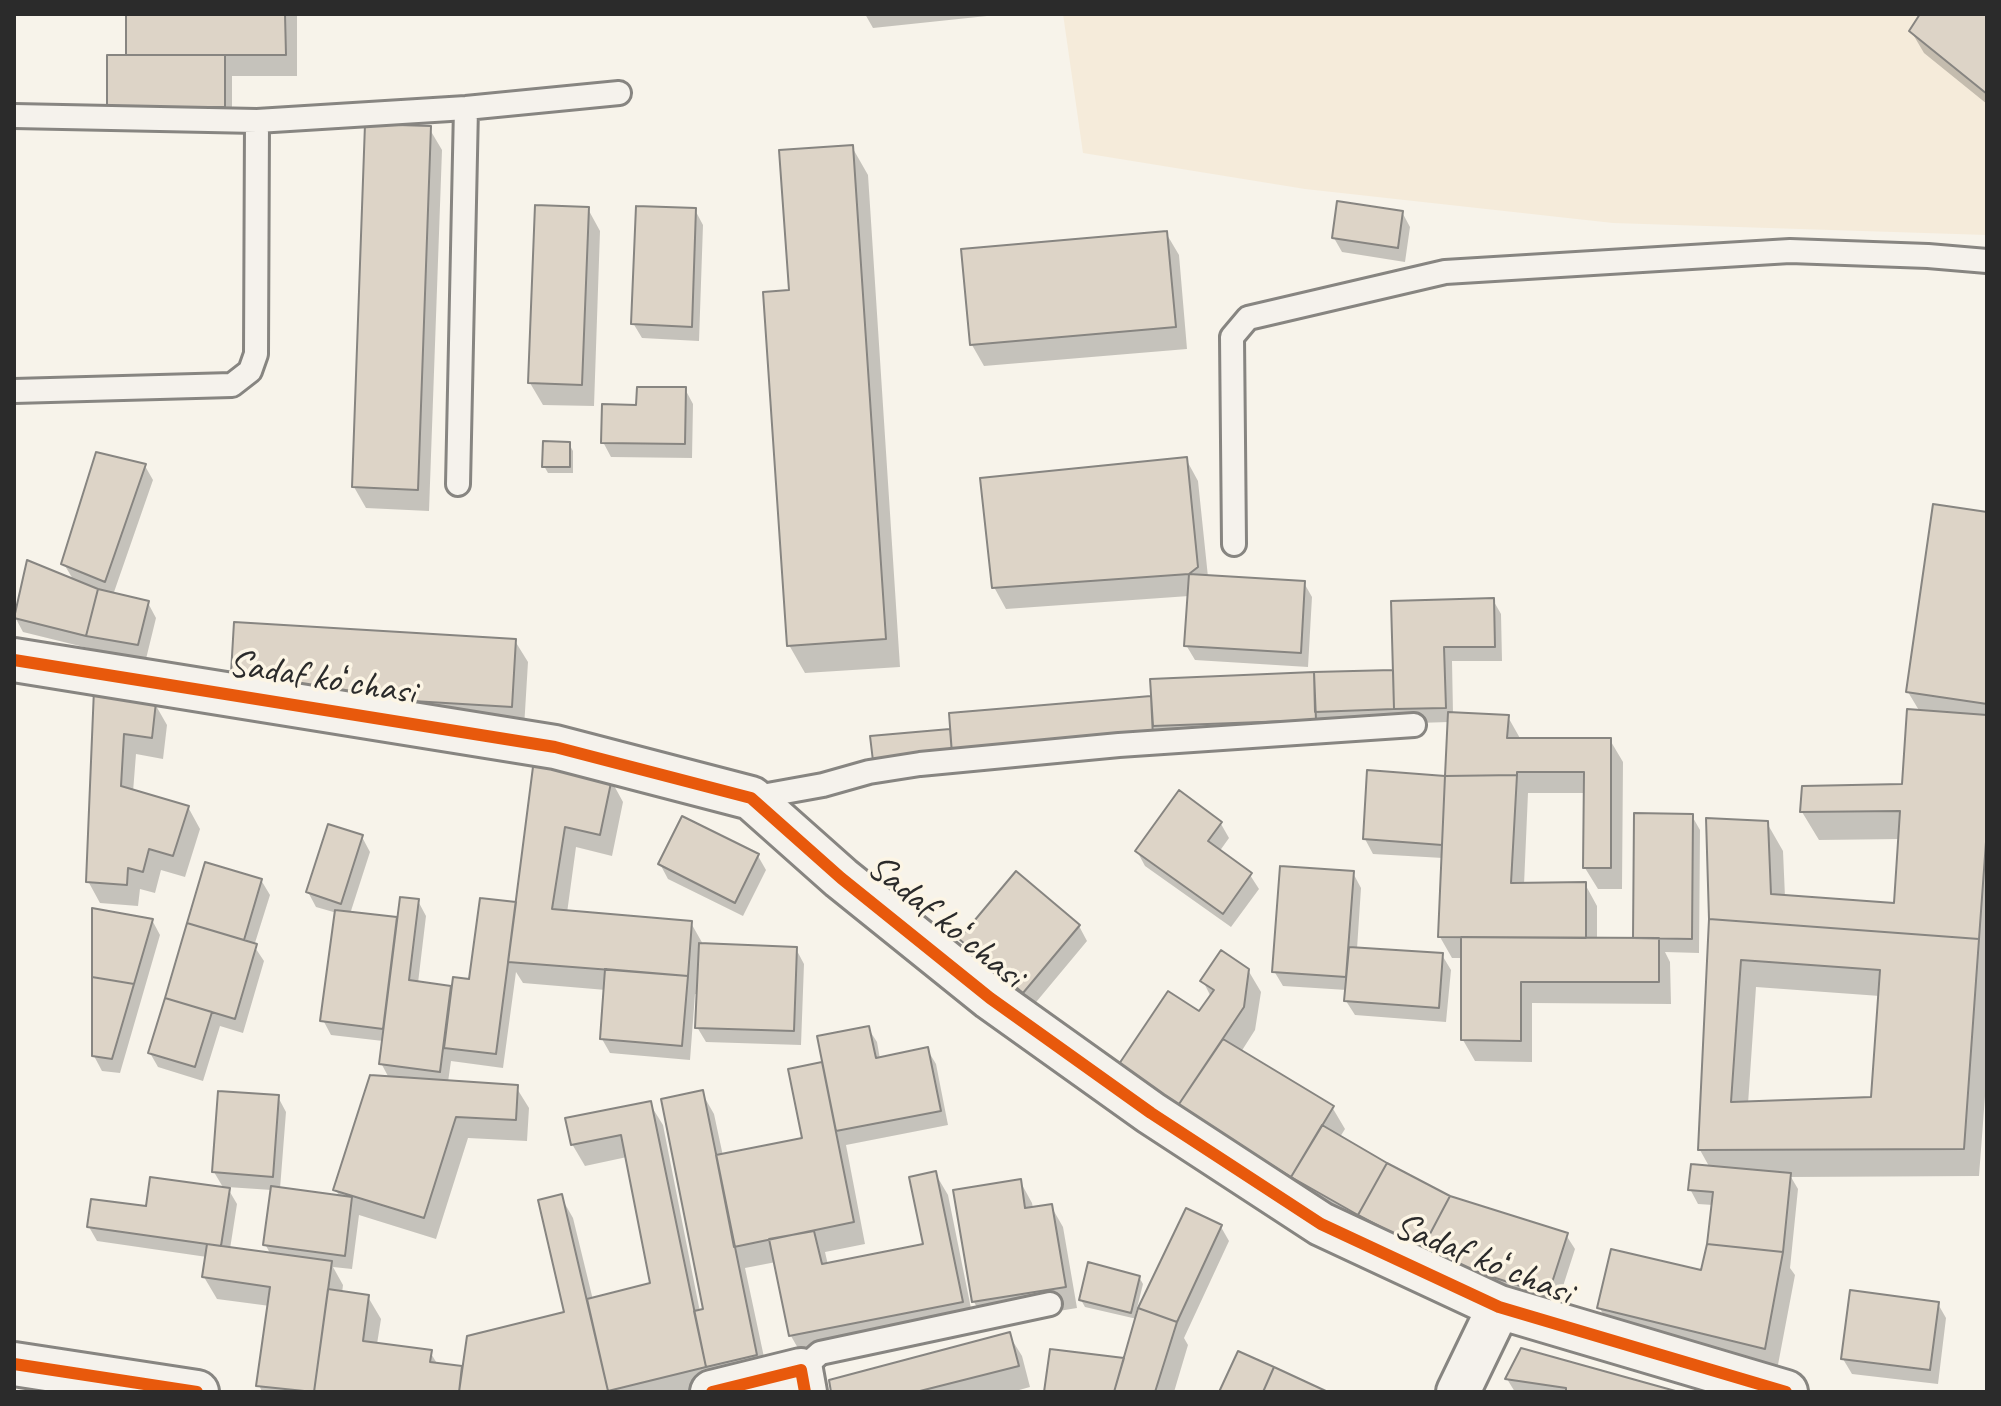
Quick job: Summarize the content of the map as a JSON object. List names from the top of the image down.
{
  "streets": {
    "street": ["Sadaf koʻchasi"]
  }
}
